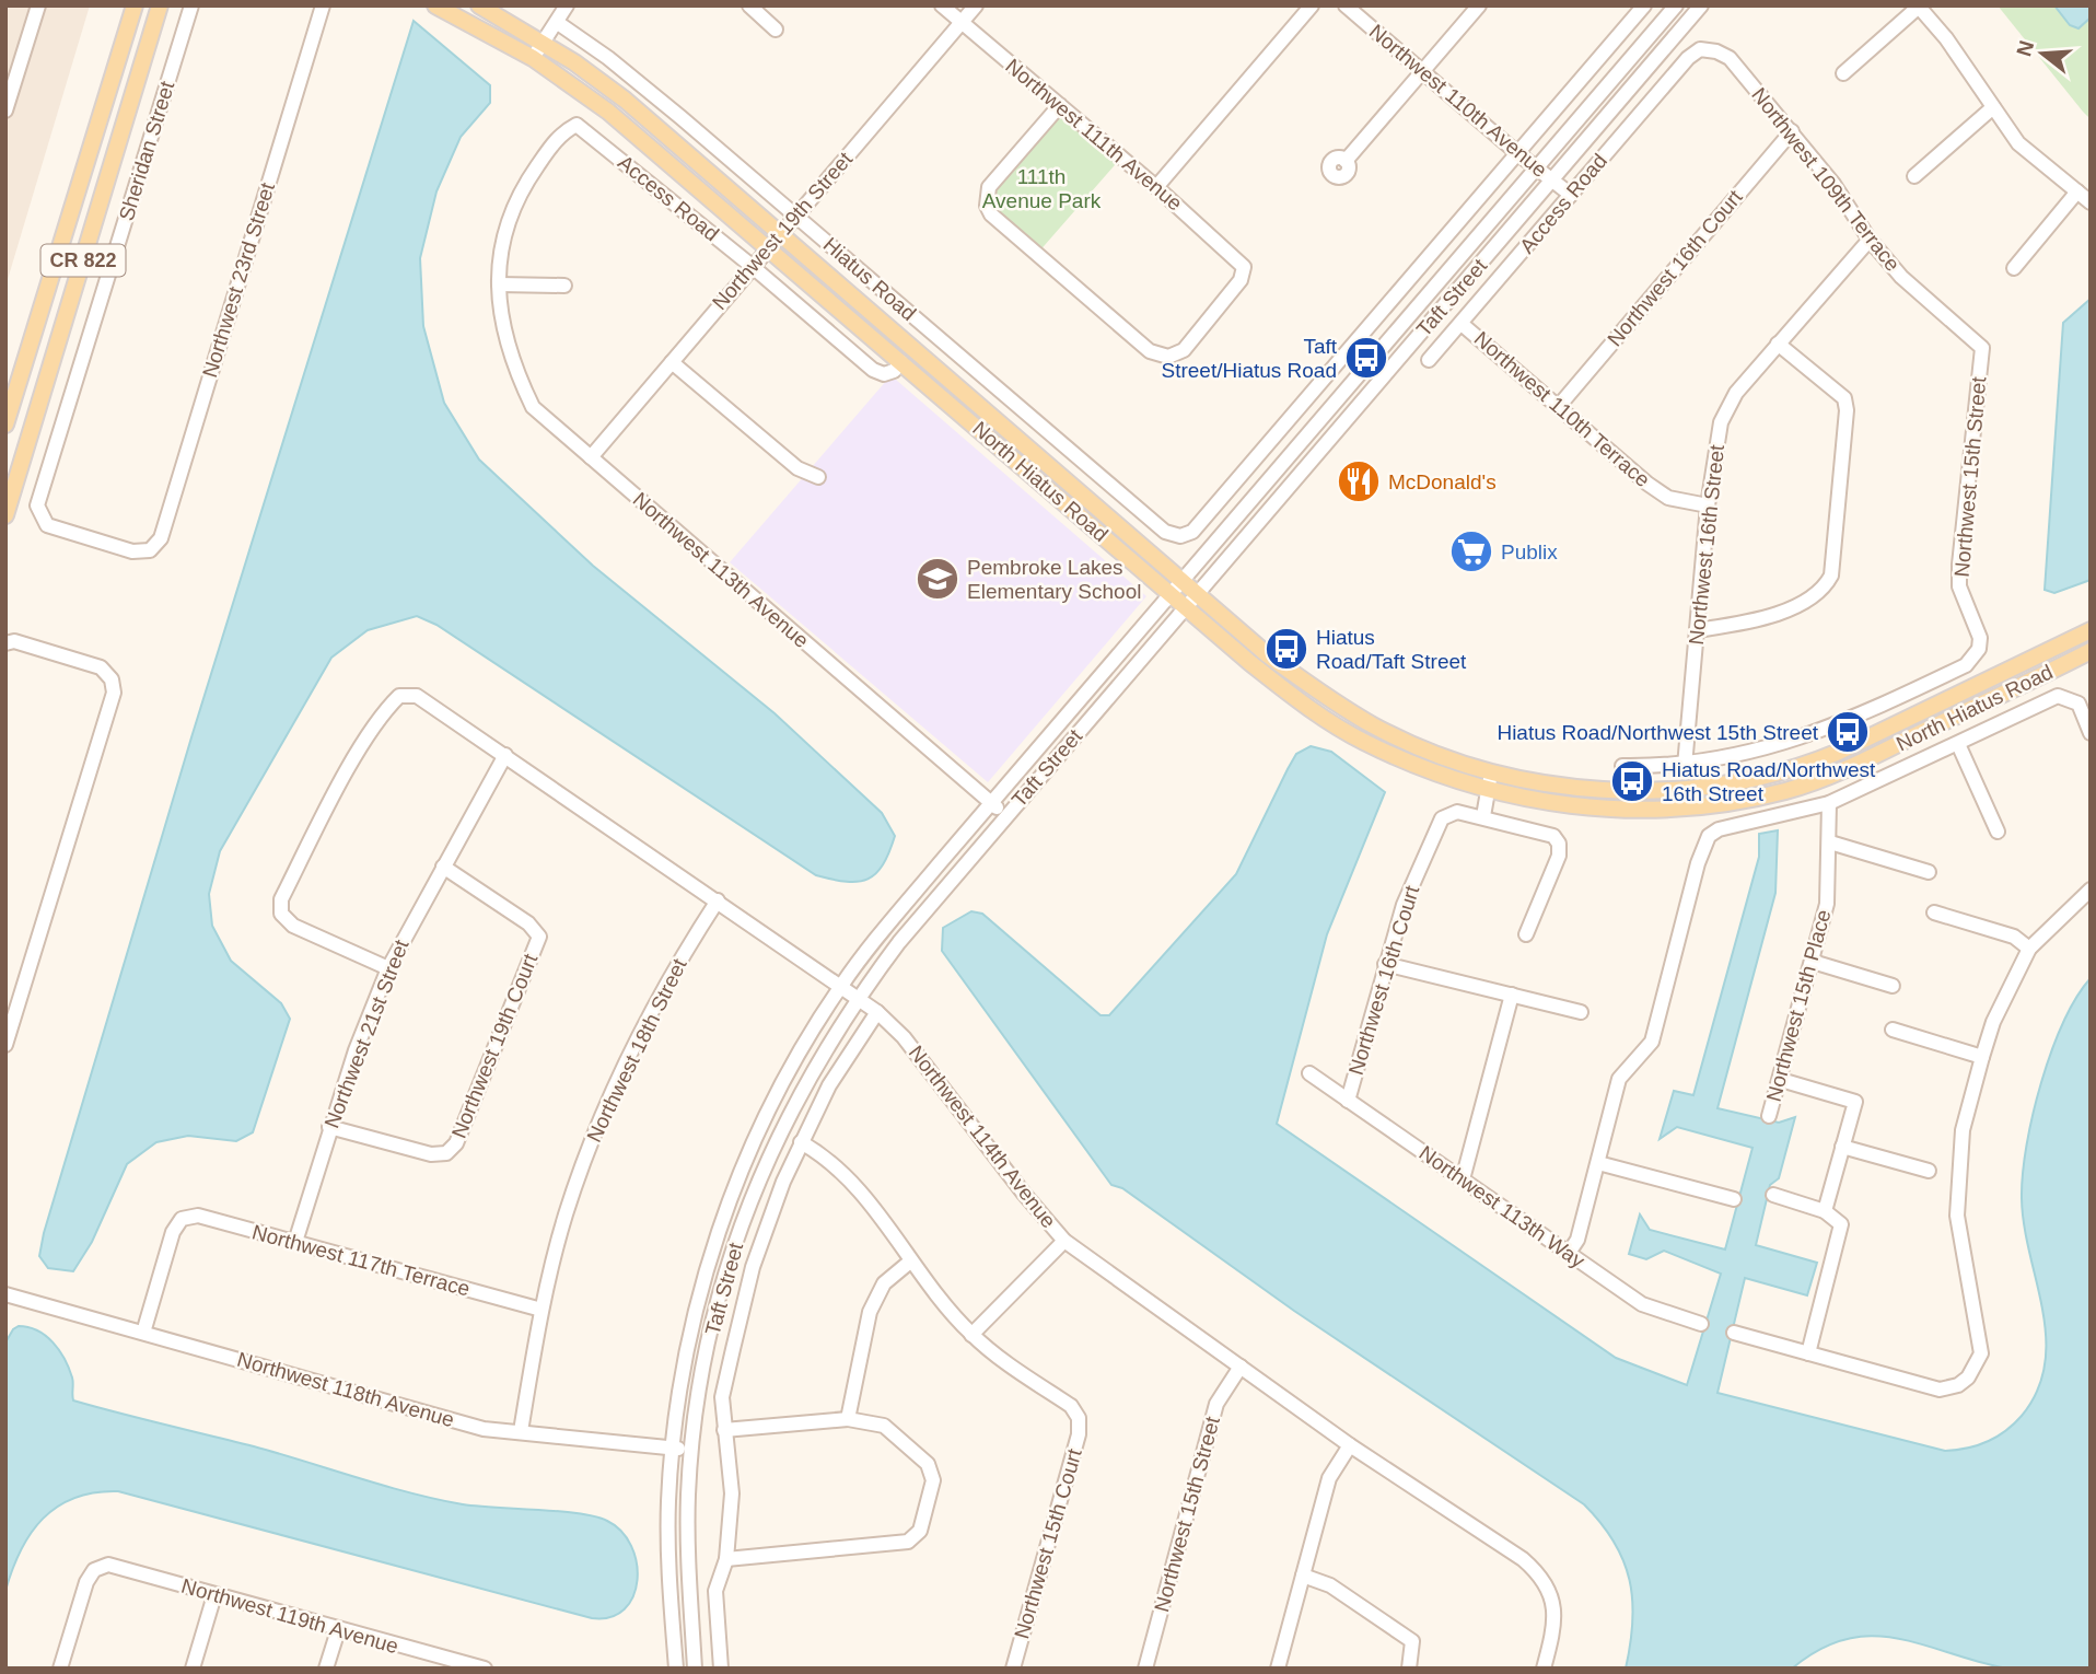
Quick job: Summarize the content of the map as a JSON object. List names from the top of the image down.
{
  "streets": {
    "main road": ["Sheridan Street", "CR 822", "North Hiatus Road"],
    "street": [
      "Northwest 110th Avenue",
      "Northwest 111th Avenue",
      "Northwest 109th Terrace",
      "Access Road",
      "Northwest 19th Street",
      "Northwest 16th Court",
      "Hiatus Road",
      "Northwest 23rd Street",
      "Taft Street",
      "Northwest 110th Terrace",
      "Northwest 15th Street",
      "Northwest 16th Street",
      "Northwest 113th Avenue",
      "Northwest 15th Place",
      "Northwest 21st Street",
      "Northwest 19th Court",
      "Northwest 18th Street",
      "Northwest 114th Avenue",
      "Northwest 113th Way",
      "Northwest 117th Terrace",
      "Northwest 118th Avenue",
      "Northwest 15th Court",
      "Northwest 119th Avenue"
    ]
  },
  "crossings": [
    ["Northwest 110th Avenue", "Access Road"],
    ["Northwest 110th Avenue", "Taft Street"],
    ["Northwest 111th Avenue", "Northwest 19th Street"],
    ["Sheridan Street", "Northwest 23rd Street"],
    ["Northwest 109th Terrace", "Access Road"],
    ["Northwest 109th Terrace", "Northwest 16th Court"],
    ["Northwest 109th Terrace", "Northwest 15th Street"],
    ["Northwest 109th Terrace", "Northwest 16th Street"],
    ["Access Road", "Northwest 19th Street"],
    ["Access Road", "Northwest 110th Terrace"],
    ["Access Road", "North Hiatus Road"],
    ["Access Road", "Northwest 113th Avenue"],
    ["Northwest 19th Street", "Hiatus Road"],
    ["Northwest 19th Street", "North Hiatus Road"],
    ["Northwest 19th Street", "Northwest 113th Avenue"],
    ["Northwest 16th Court", "Northwest 110th Terrace"],
    ["Northwest 16th Court", "Northwest 113th Way"],
    ["Hiatus Road", "Taft Street"],
    ["Taft Street", "North Hiatus Road"],
    ["Taft Street", "Northwest 113th Avenue"],
    ["Taft Street", "Northwest 114th Avenue"],
    ["Taft Street", "Northwest 118th Avenue"],
    ["Northwest 110th Terrace", "Northwest 16th Street"],
    ["Northwest 15th Street", "Northwest 114th Avenue"],
    ["Northwest 21st Street", "Northwest 19th Court"],
    ["Northwest 21st Street", "Northwest 114th Avenue"],
    ["Northwest 21st Street", "Northwest 117th Terrace"],
    ["Northwest 18th Street", "Northwest 114th Avenue"],
    ["Northwest 18th Street", "Northwest 117th Terrace"],
    ["Northwest 18th Street", "Northwest 118th Avenue"],
    ["Northwest 117th Terrace", "Northwest 118th Avenue"]
  ],
  "parks": ["111th Avenue Park"],
  "places": {
    "bus stop": [
      "Taft Street/Hiatus Road",
      "Hiatus Road/Taft Street",
      "Hiatus Road/Northwest 15th Street",
      "Hiatus Road/Northwest 16th Street"
    ],
    "restaurant": ["McDonald's"],
    "supermarket": ["Publix"],
    "school or university": ["Pembroke Lakes Elementary School"]
  },
  "north": "left"
}
